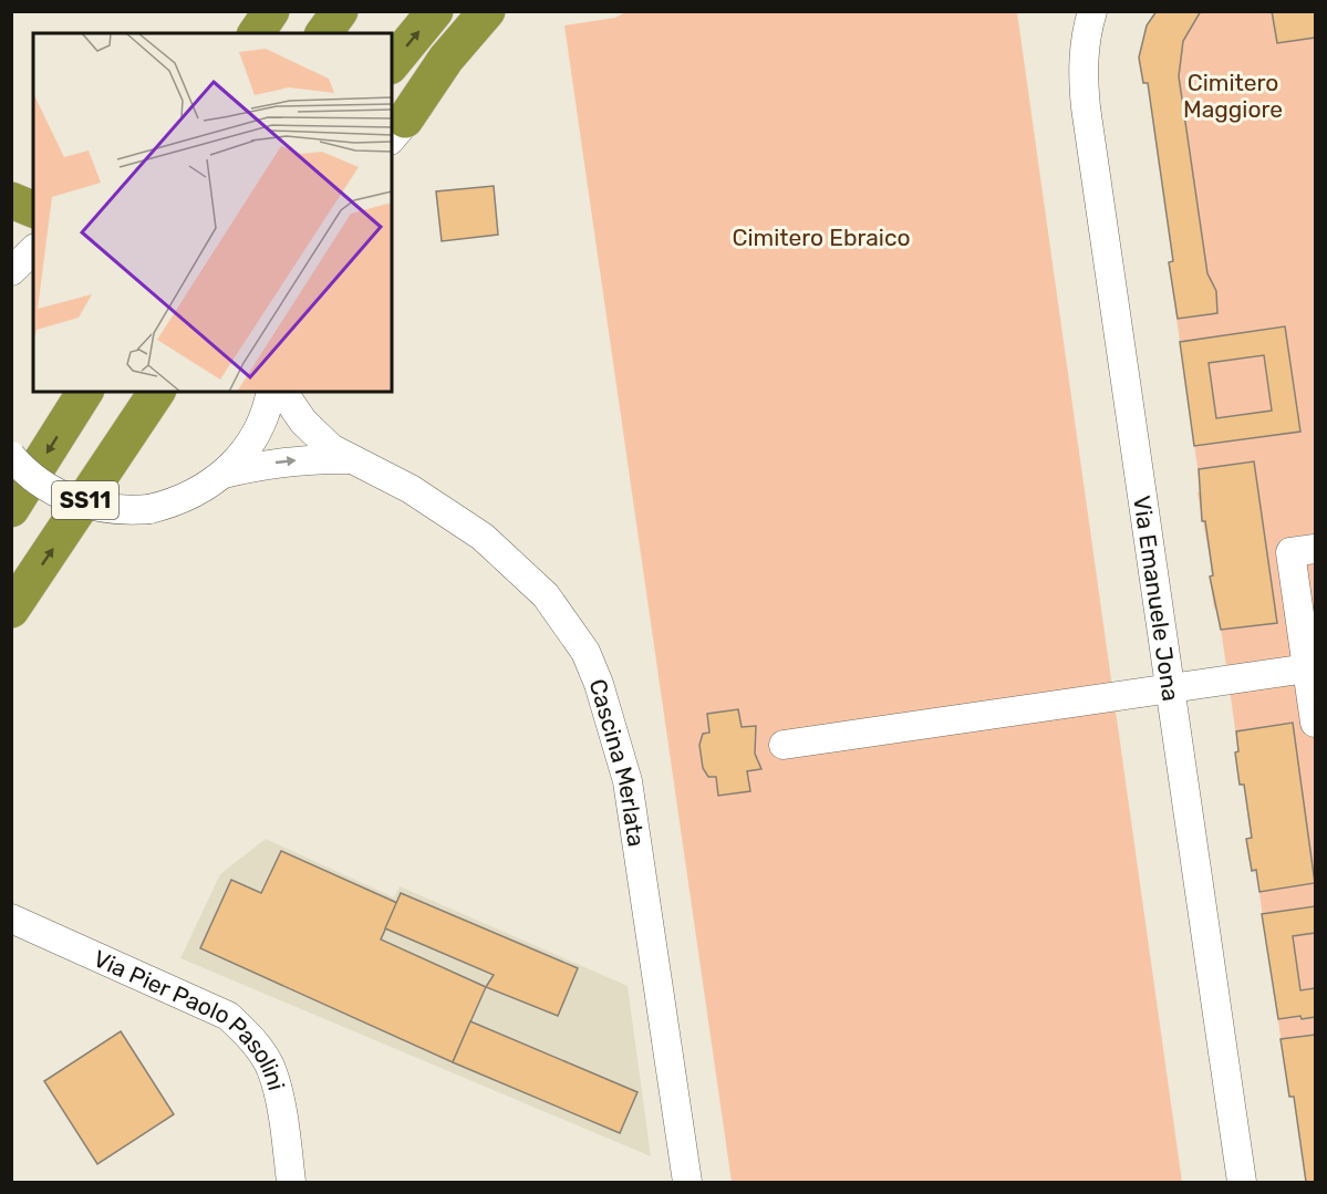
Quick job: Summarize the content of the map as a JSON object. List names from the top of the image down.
{
  "streets": {
    "highway": ["SS11"],
    "street": ["Via Emanuele Jona", "Cascina Merlata", "Via Pier Paolo Pasolini"]
  },
  "parks": ["Cimitero Maggiore", "Cimitero Ebraico"]
}
